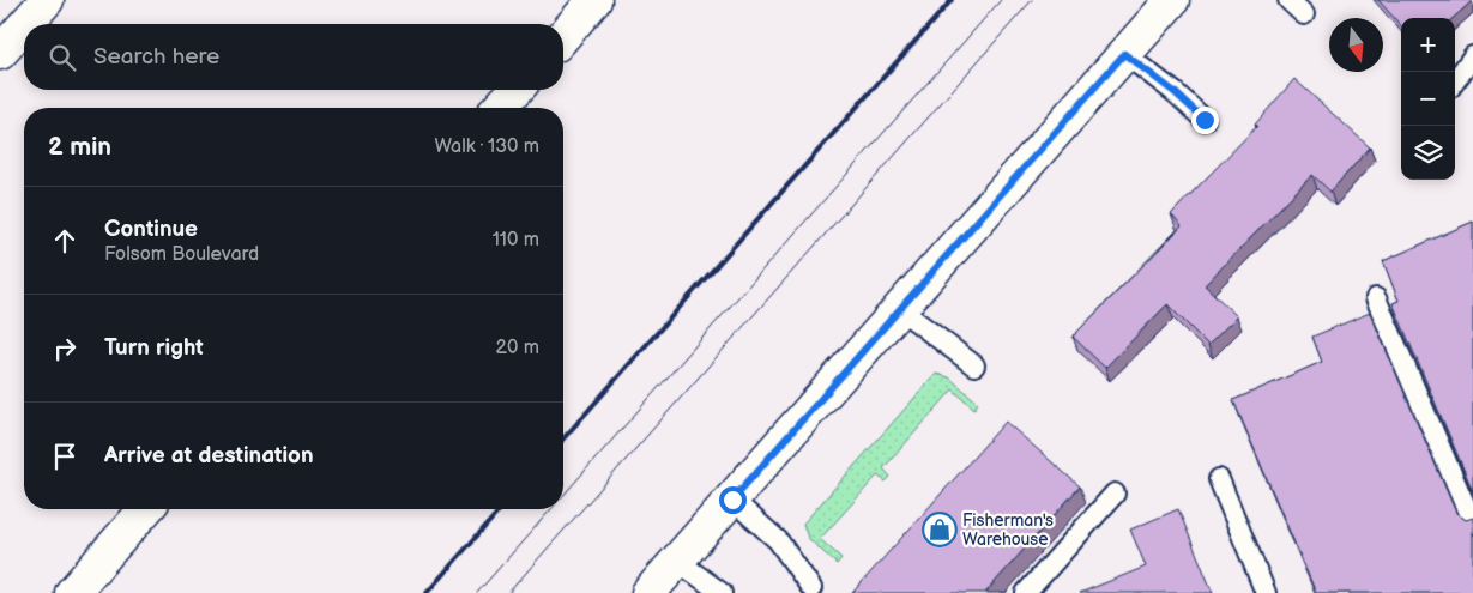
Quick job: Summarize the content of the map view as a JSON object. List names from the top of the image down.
{
  "places": {
    "shop": ["Fisherman's Warehouse"]
  },
  "north": "bottom",
  "page": {
    "map_buttons": ["+", "−"],
    "search": "Search here",
    "heading": ["2 min", "Walk · 130 m"],
    "list": [
      ["Continue", "Folsom Boulevard", "110 m"],
      ["Turn right", "20 m"],
      "Arrive at destination"
    ]
  }
}
